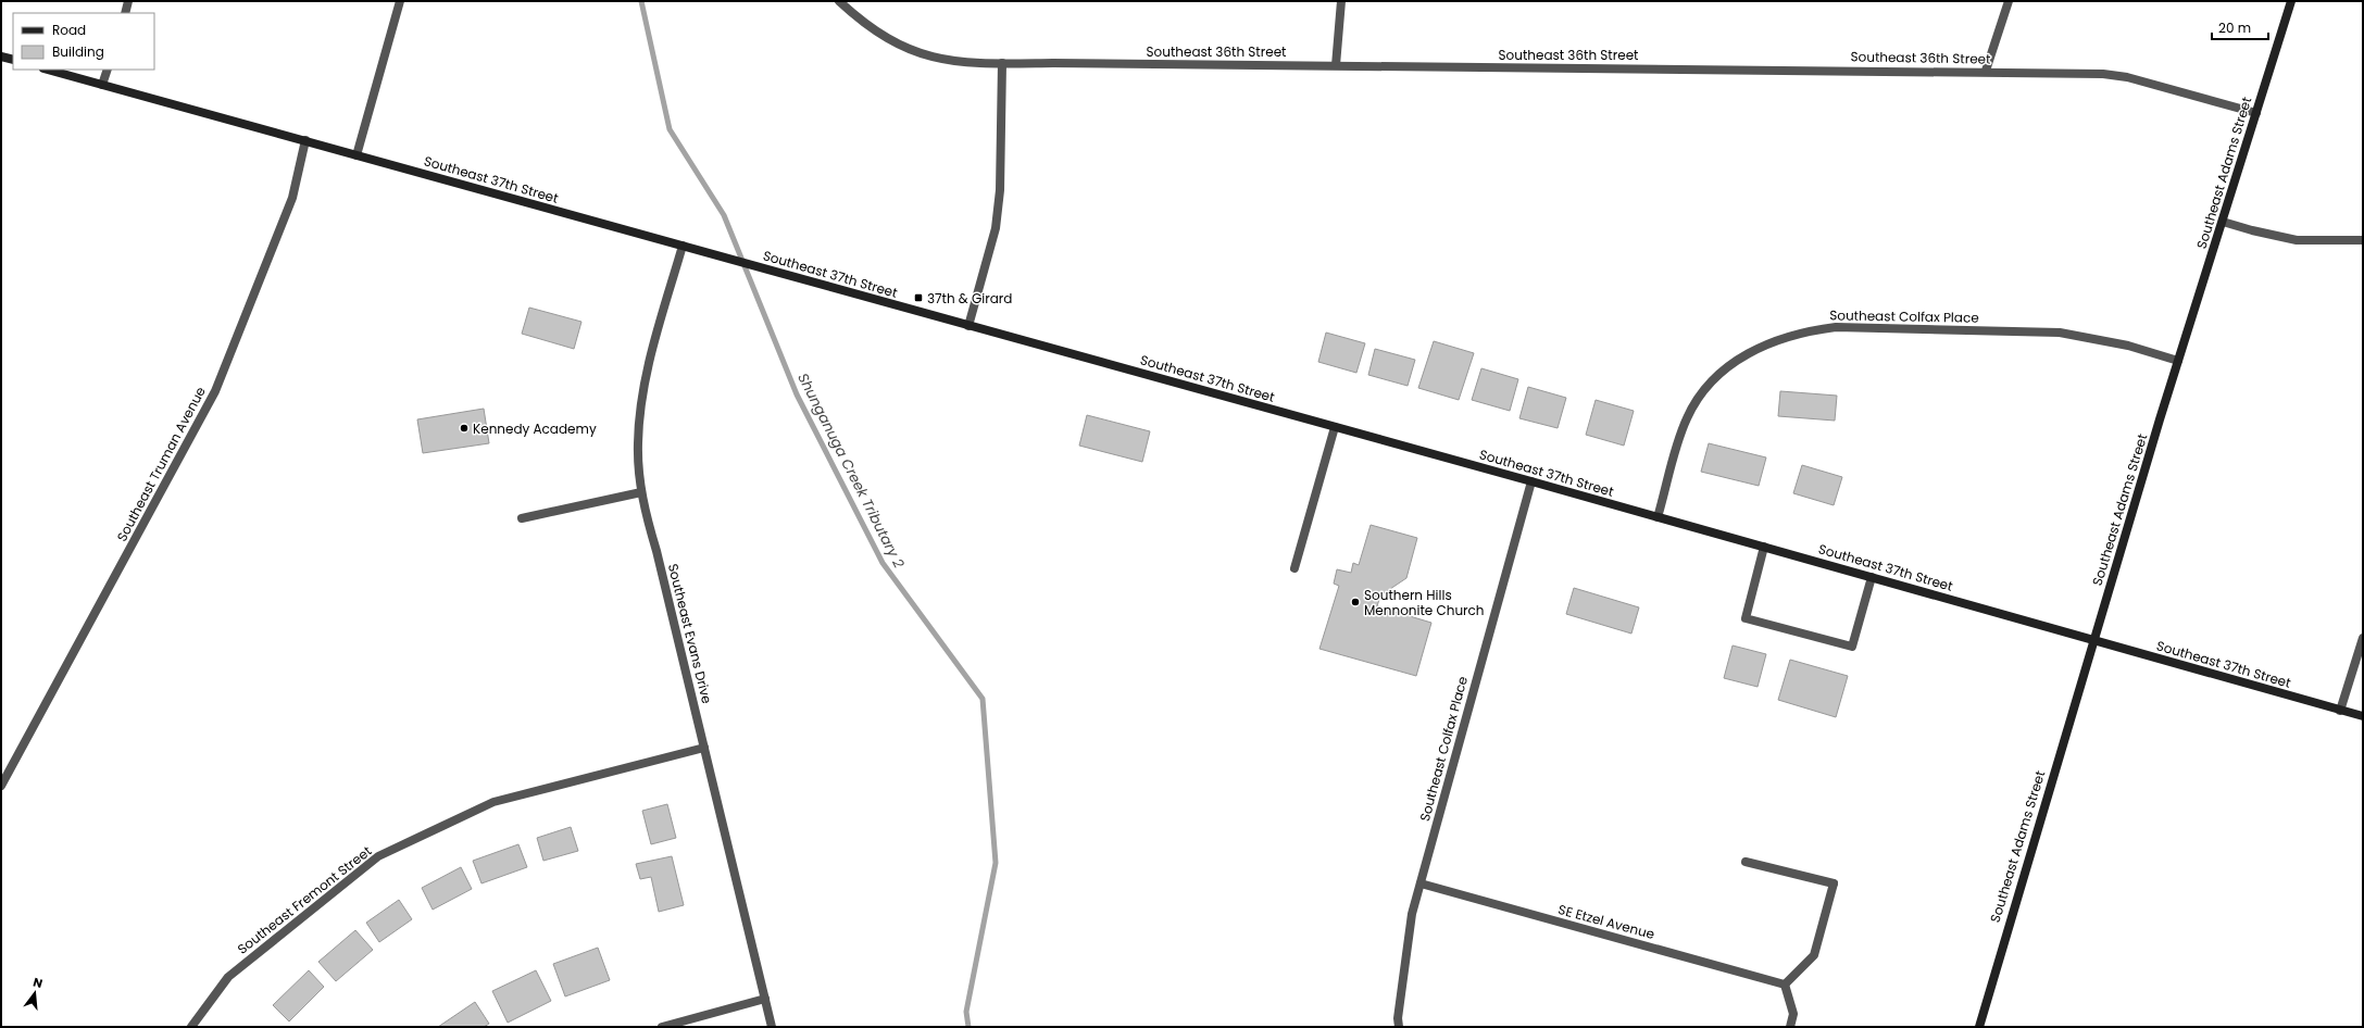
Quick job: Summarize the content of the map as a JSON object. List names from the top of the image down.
{
  "streets": {
    "main road": ["Southeast Adams Street", "Southeast 37th Street"],
    "street": [
      "Southeast 36th Street",
      "Southeast Colfax Place",
      "Southeast Truman Avenue",
      "Southeast Evans Drive",
      "Southeast Fremont Street",
      "SE Etzel Avenue"
    ]
  },
  "crossings": [
    ["Southeast 36th Street", "Southeast Adams Street"],
    ["Southeast Adams Street", "Southeast 37th Street"],
    ["Southeast Adams Street", "Southeast Colfax Place"],
    ["Southeast 37th Street", "Southeast Colfax Place"],
    ["Southeast 37th Street", "Southeast Truman Avenue"],
    ["Southeast 37th Street", "Southeast Evans Drive"],
    ["Southeast Colfax Place", "SE Etzel Avenue"],
    ["Southeast Evans Drive", "Southeast Fremont Street"]
  ],
  "water": ["Shunganuga Creek Tributary 2"],
  "places": {
    "transit": ["37th & Girard"],
    "other": ["Kennedy Academy", "Southern Hills Mennonite Church"]
  },
  "legend": ["Road", "Building"],
  "scale_bar": "20 m",
  "north": "top"
}
